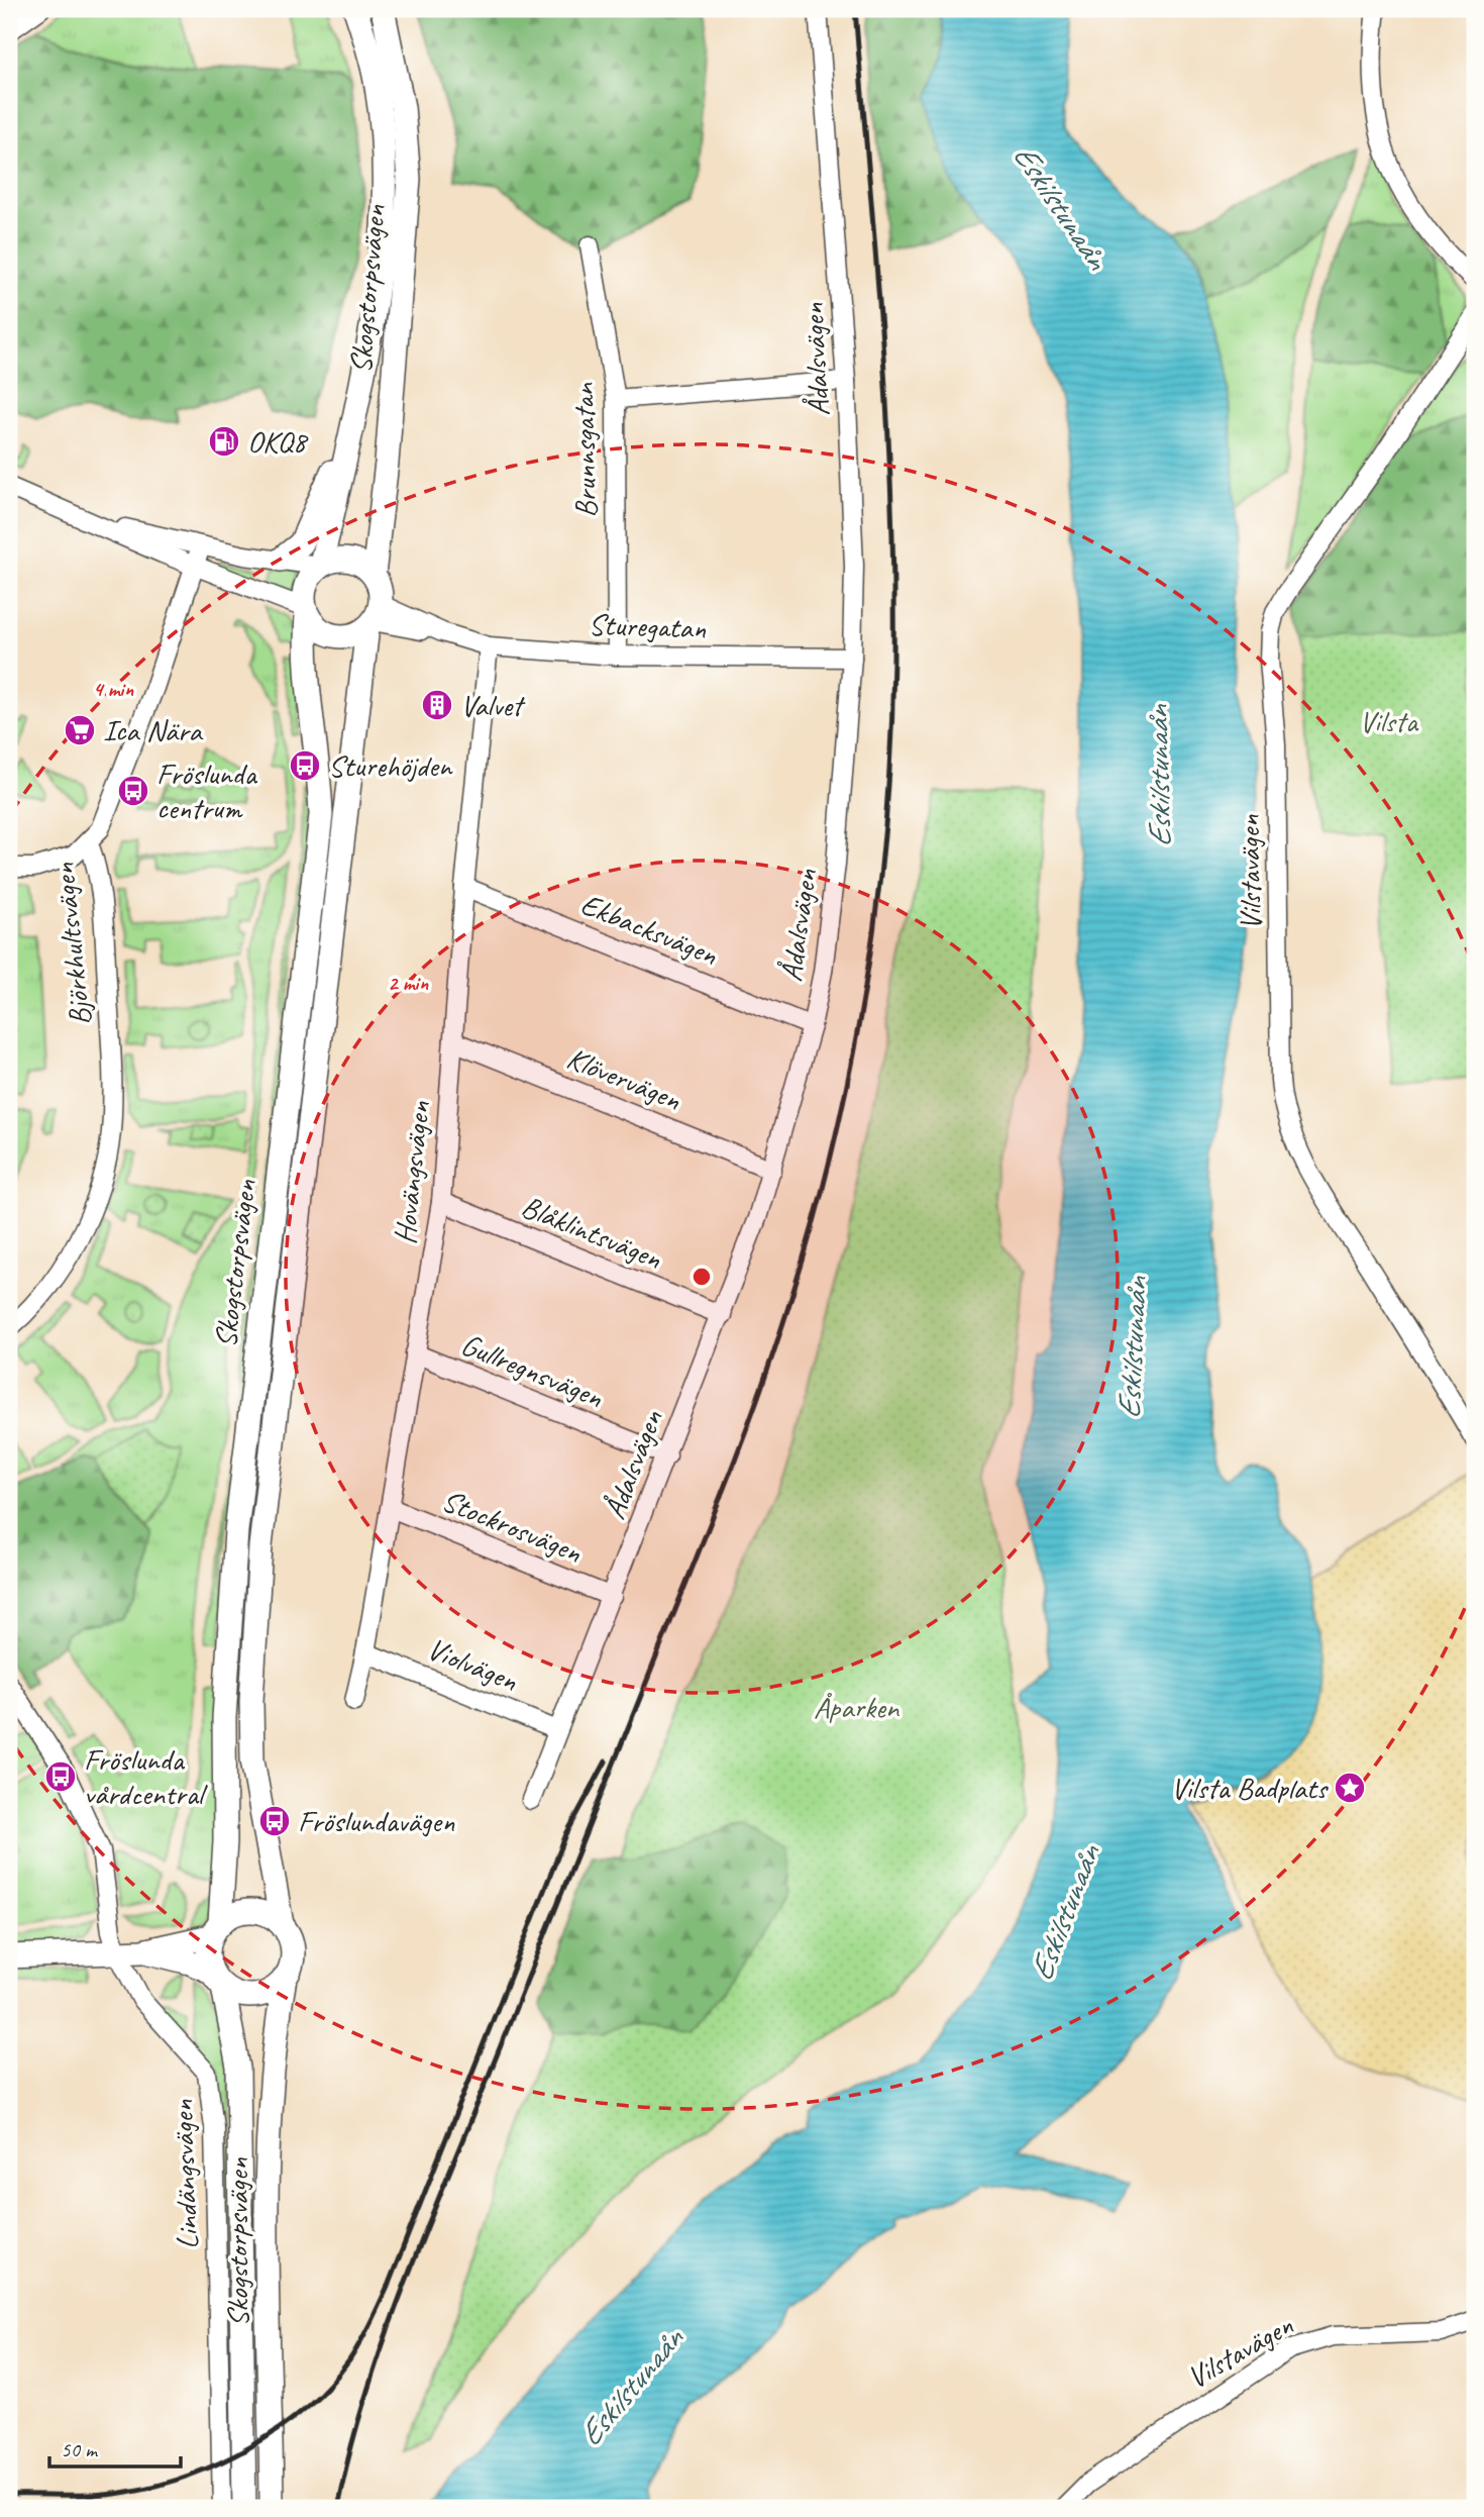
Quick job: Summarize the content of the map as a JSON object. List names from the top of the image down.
{
  "streets": {
    "main road": ["Skogstorpsvägen"],
    "street": [
      "Ådalsvägen",
      "Brunnsgatan",
      "Sturegatan",
      "Vilstavägen",
      "Ekbacksvägen",
      "Björkhultsvägen",
      "Klövervägen",
      "Hovängsvägen",
      "Blåklintsvägen",
      "Gullregnsvägen",
      "Stockrosvägen",
      "Violvägen",
      "Lindängsvägen"
    ]
  },
  "crossings": [
    ["Skogstorpsvägen", "Sturegatan"],
    ["Ådalsvägen", "Sturegatan"],
    ["Ådalsvägen", "Ekbacksvägen"],
    ["Ådalsvägen", "Klövervägen"],
    ["Ådalsvägen", "Blåklintsvägen"],
    ["Ådalsvägen", "Gullregnsvägen"],
    ["Ådalsvägen", "Stockrosvägen"],
    ["Ådalsvägen", "Violvägen"],
    ["Brunnsgatan", "Sturegatan"],
    ["Sturegatan", "Hovängsvägen"],
    ["Ekbacksvägen", "Hovängsvägen"],
    ["Klövervägen", "Hovängsvägen"],
    ["Hovängsvägen", "Blåklintsvägen"],
    ["Hovängsvägen", "Gullregnsvägen"],
    ["Hovängsvägen", "Stockrosvägen"],
    ["Hovängsvägen", "Violvägen"]
  ],
  "water": ["Eskilstunaån"],
  "parks": ["Vilsta", "Åparken"],
  "places": {
    "fuel station": ["OKQ8"],
    "building": ["Valvet"],
    "supermarket": ["Ica Nära"],
    "bus stop": [
      "Sturehöjden",
      "Fröslunda centrum",
      "Fröslunda vårdcentral",
      "Fröslundavägen"
    ],
    "place": ["Vilsta Badplats"]
  },
  "scale_bar": "50 m",
  "rings": ["4 min", "2 min"]
}
